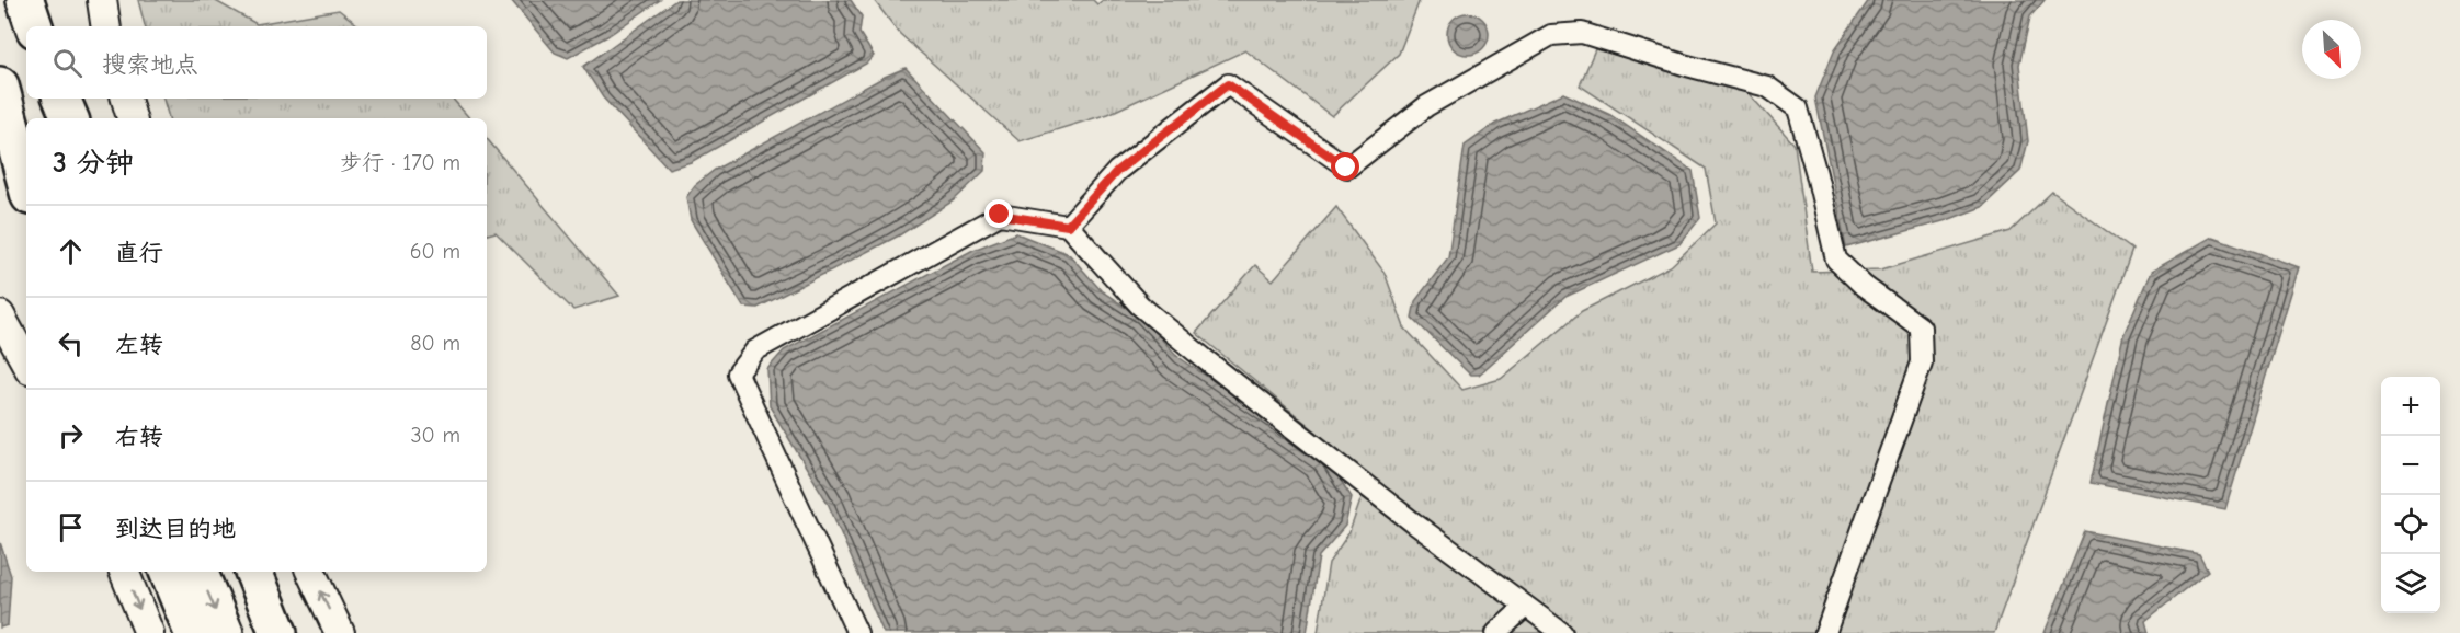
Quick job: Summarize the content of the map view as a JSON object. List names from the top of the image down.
{
  "north": "bottom right",
  "page": {
    "search": "搜索地点",
    "heading": ["3 分钟", "步行 · 170 m"],
    "list": [
      ["直行", "60 m"],
      ["左转", "80 m"],
      ["右转", "30 m"],
      "到达目的地"
    ],
    "map_buttons": ["+", "−"]
  }
}
